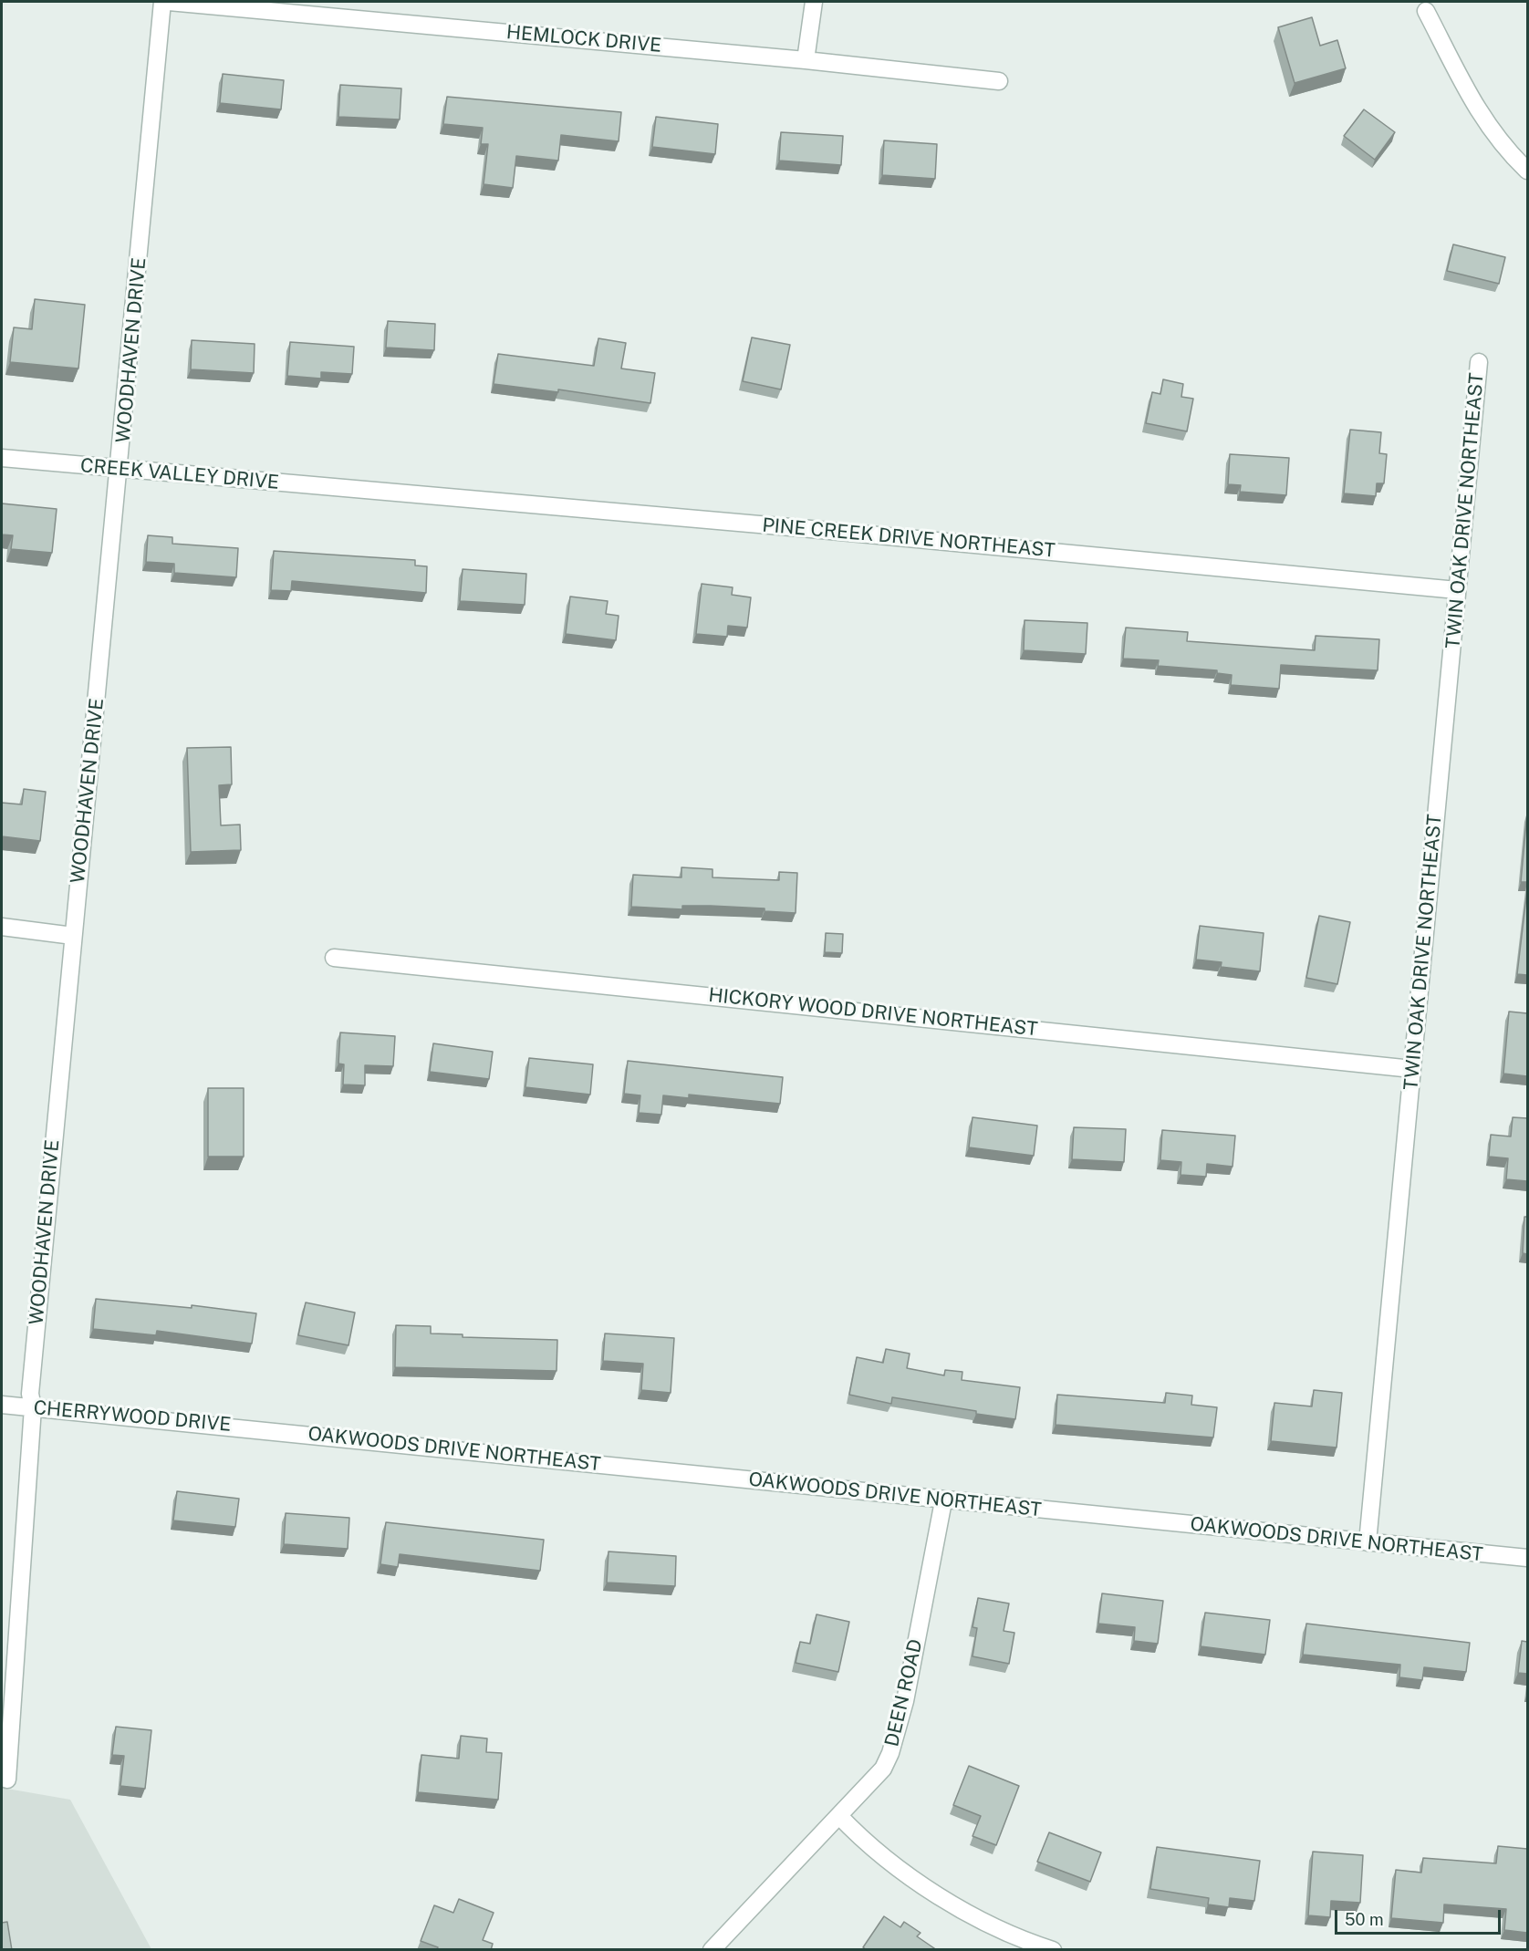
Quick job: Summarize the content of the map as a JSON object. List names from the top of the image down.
{
  "streets": {
    "street": [
      "HEMLOCK DRIVE",
      "WOODHAVEN DRIVE",
      "CREEK VALLEY DRIVE",
      "TWIN OAK DRIVE NORTHEAST",
      "PINE CREEK DRIVE NORTHEAST",
      "HICKORY WOOD DRIVE NORTHEAST",
      "CHERRYWOOD DRIVE",
      "OAKWOODS DRIVE NORTHEAST",
      "DEEN ROAD"
    ]
  },
  "crossings": [
    ["WOODHAVEN DRIVE", "CREEK VALLEY DRIVE"],
    ["WOODHAVEN DRIVE", "CHERRYWOOD DRIVE"],
    ["CREEK VALLEY DRIVE", "PINE CREEK DRIVE NORTHEAST"],
    ["TWIN OAK DRIVE NORTHEAST", "PINE CREEK DRIVE NORTHEAST"],
    ["TWIN OAK DRIVE NORTHEAST", "HICKORY WOOD DRIVE NORTHEAST"],
    ["TWIN OAK DRIVE NORTHEAST", "OAKWOODS DRIVE NORTHEAST"],
    ["CHERRYWOOD DRIVE", "OAKWOODS DRIVE NORTHEAST"],
    ["OAKWOODS DRIVE NORTHEAST", "DEEN ROAD"]
  ],
  "scale_bar": "50 m"
}
